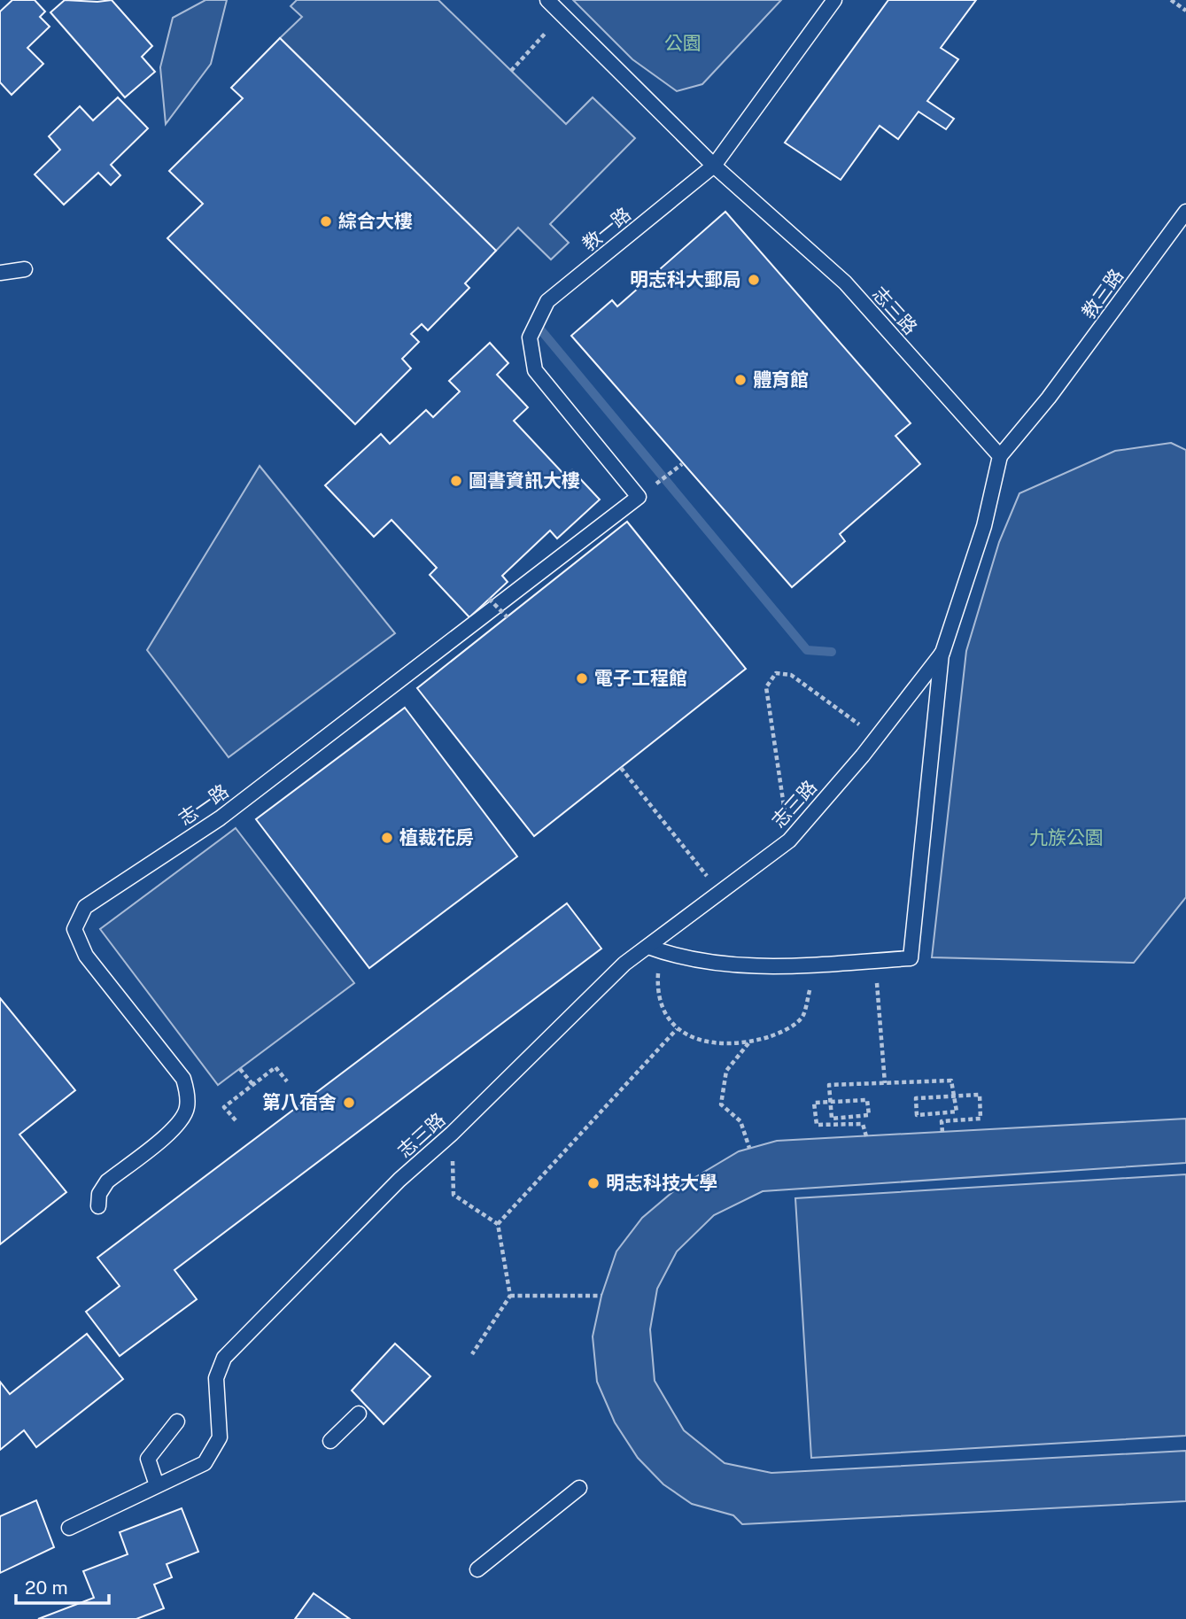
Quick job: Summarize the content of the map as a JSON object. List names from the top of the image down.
{
  "streets": {
    "lane": [
      "教一路",
      "教三路",
      "志三路",
      "志一路"
    ]
  },
  "crossings": [
    ["教一路", "志三路"],
    ["教一路", "志一路"],
    ["教三路", "志三路"]
  ],
  "parks": ["公園", "九族公園"],
  "places": [
    "綜合大樓",
    "明志科大郵局",
    "體育館",
    "圖書資訊大樓",
    "電子工程館",
    "植裁花房",
    "第八宿舍",
    "明志科技大學"
  ],
  "scale_bar": "20 m"
}
